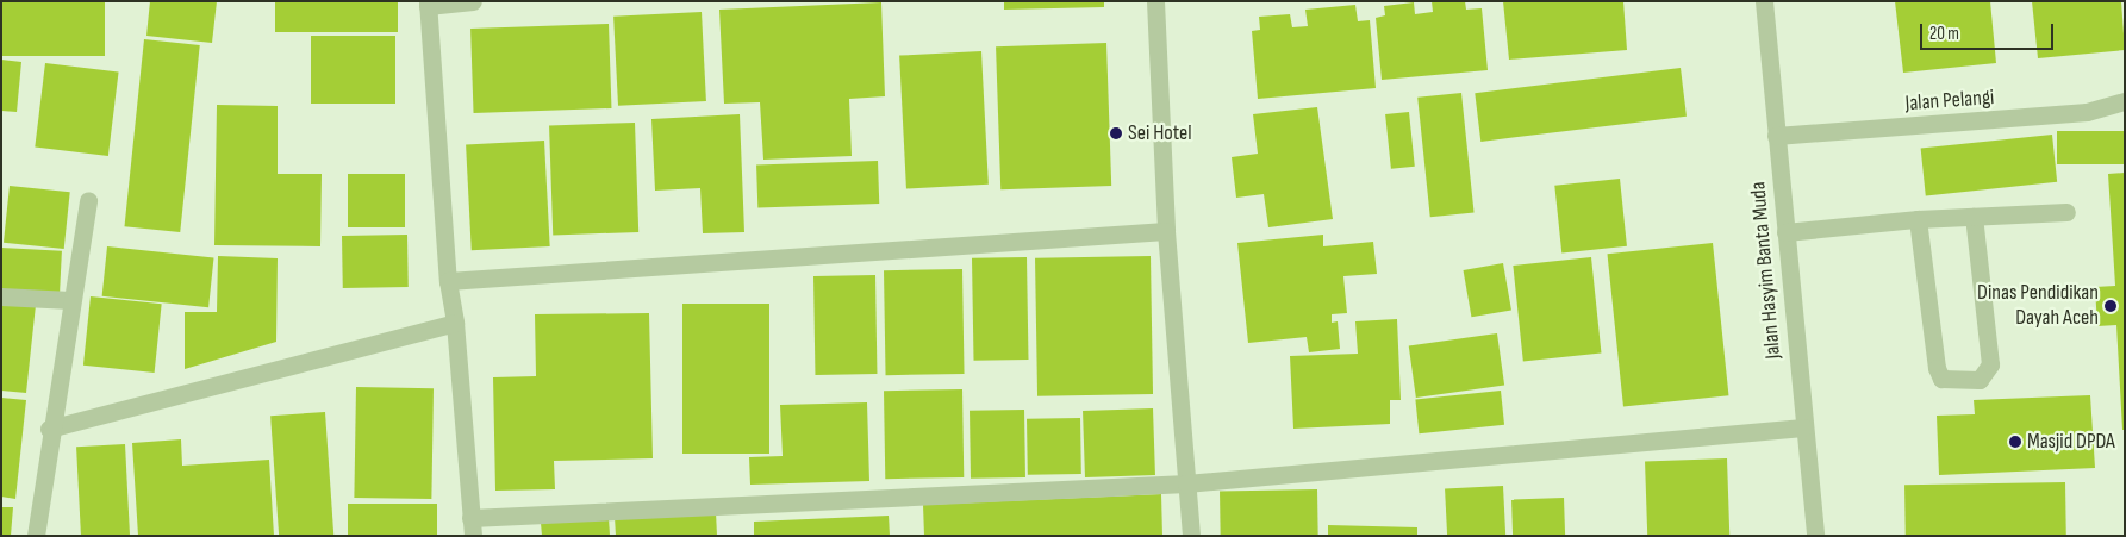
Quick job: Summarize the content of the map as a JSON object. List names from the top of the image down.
{
  "streets": {
    "street": ["Jalan Pelangi", "Jalan Hasyim Banta Muda"]
  },
  "crossings": [
    ["Jalan Pelangi", "Jalan Hasyim Banta Muda"]
  ],
  "places": ["Sei Hotel", "Dinas Pendidikan Dayah Aceh", "Masjid DPDA"],
  "scale_bar": "20 m"
}
